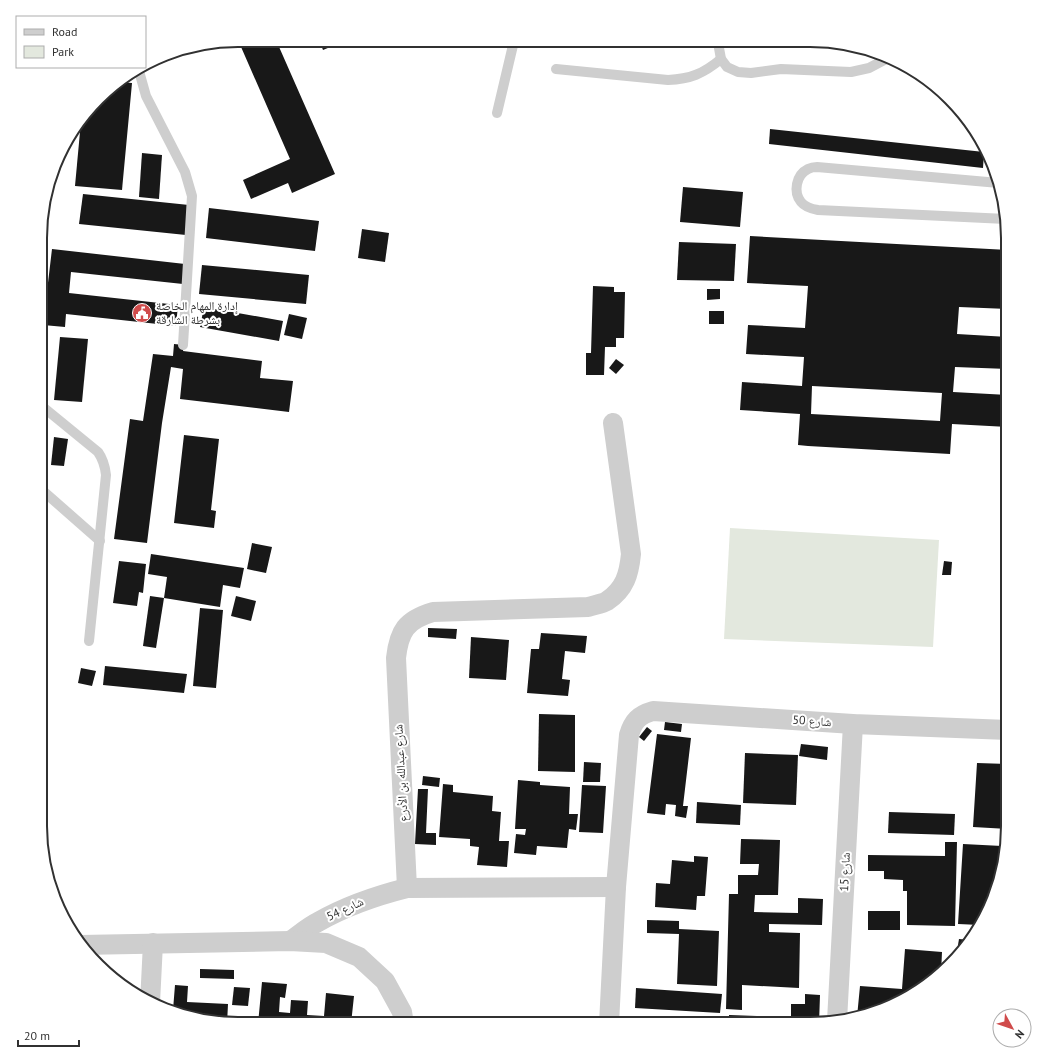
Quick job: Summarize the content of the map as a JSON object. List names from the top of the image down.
{
  "streets": {
    "street": [
      "شارع 50",
      "شارع عبدالله بن الأدرع",
      "شارع 15",
      "شارع 54"
    ]
  },
  "crossings": [
    ["شارع 50", "شارع 15"],
    ["شارع 50", "شارع 54"],
    ["شارع عبدالله بن الأدرع", "شارع 54"]
  ],
  "places": {
    "public building": ["إدارة المهام الخاصة بشرطة الشارقة"]
  },
  "legend": ["Road", "Park"],
  "scale_bar": "20 m",
  "north": "bottom right"
}
